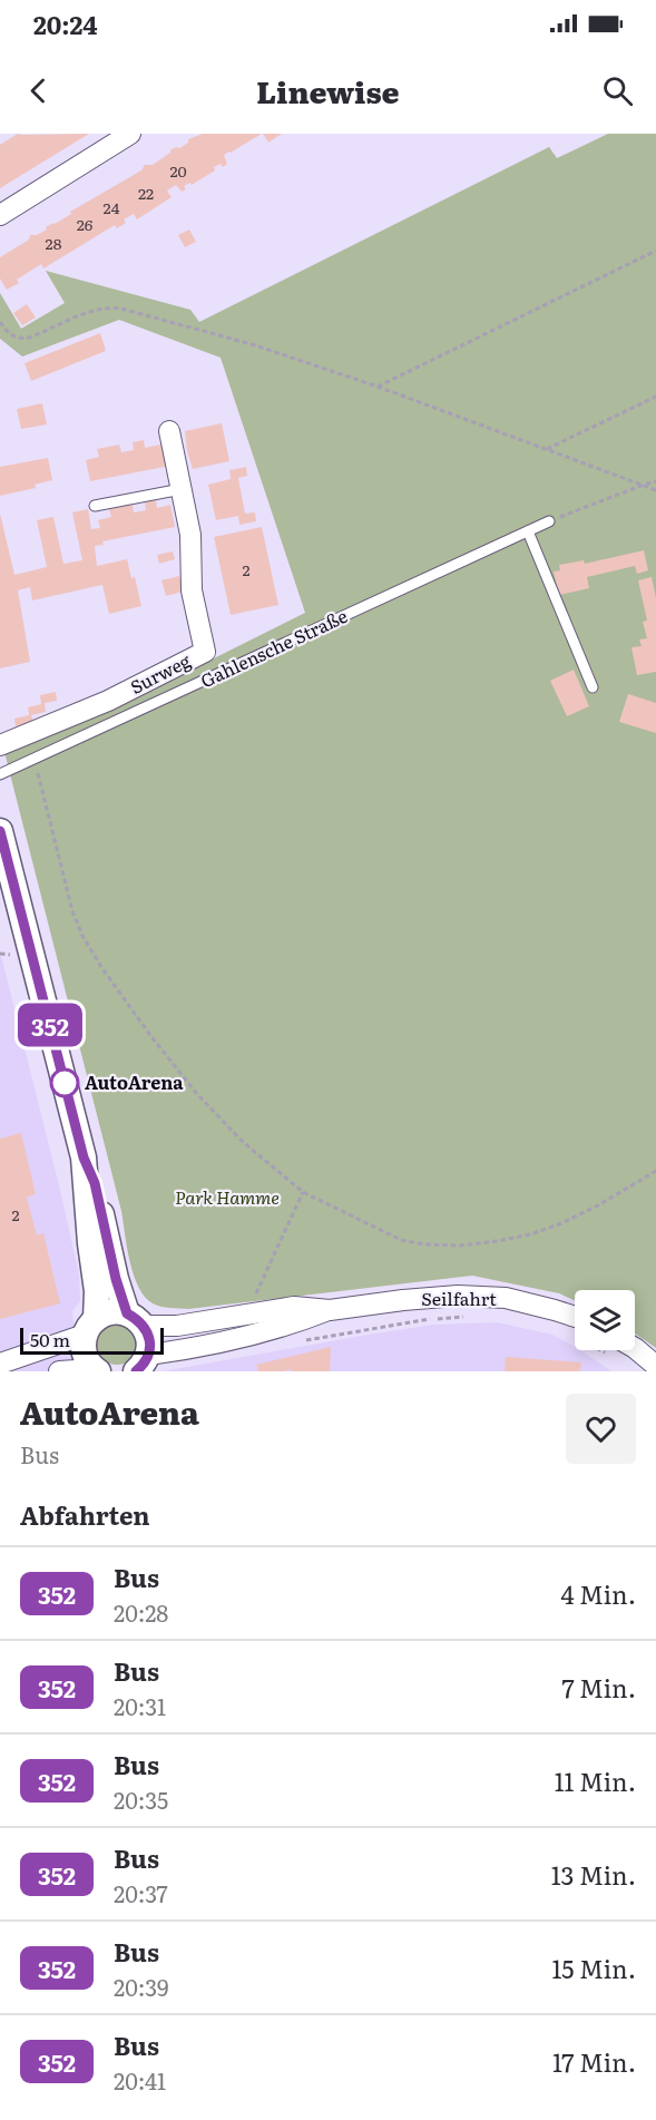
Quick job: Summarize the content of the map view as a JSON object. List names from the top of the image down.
{
  "streets": {
    "street": ["Surweg", "Seilfahrt"],
    "lane": ["Gahlensche Straße"]
  },
  "parks": ["Park Hamme"],
  "places": ["AutoArena"],
  "lines": ["bus line 352"],
  "house_numbers": [
    "20",
    "22",
    "24",
    "26",
    "28",
    "2",
    "2"
  ],
  "scale_bar": "50 m",
  "page": {
    "status": "20:24",
    "header": "Linewise",
    "on_map": "352",
    "scale": "50 m",
    "heading": [
      ["AutoArena", "Bus"],
      "Abfahrten"
    ],
    "list": [
      {
        "mark": "352",
        "name": "Bus",
        "note": "20:28",
        "value": "4 Min."
      },
      {
        "mark": "352",
        "name": "Bus",
        "note": "20:31",
        "value": "7 Min."
      },
      {
        "mark": "352",
        "name": "Bus",
        "note": "20:35",
        "value": "11 Min."
      },
      {
        "mark": "352",
        "name": "Bus",
        "note": "20:37",
        "value": "13 Min."
      },
      {
        "mark": "352",
        "name": "Bus",
        "note": "20:39",
        "value": "15 Min."
      },
      {
        "mark": "352",
        "name": "Bus",
        "note": "20:41",
        "value": "17 Min."
      }
    ]
  }
}
